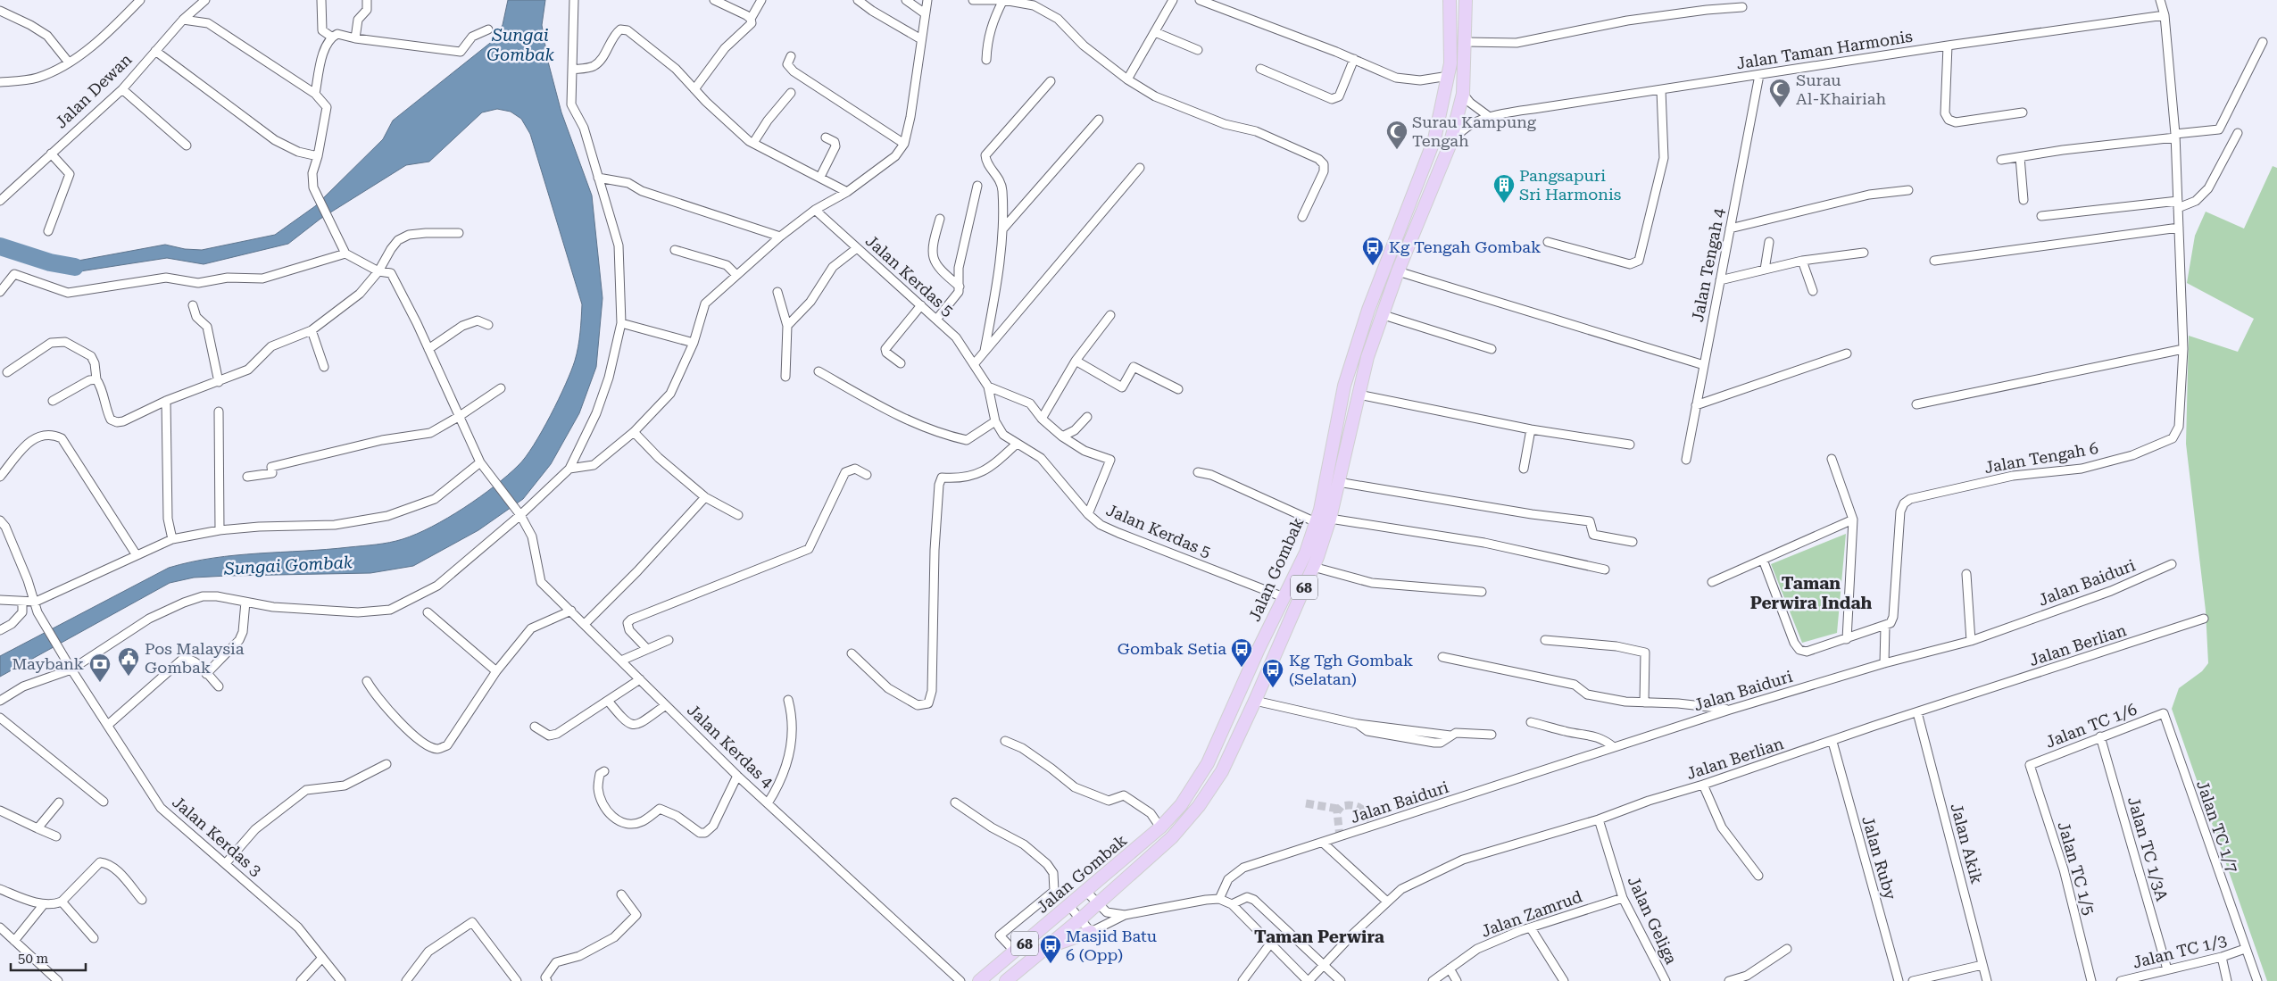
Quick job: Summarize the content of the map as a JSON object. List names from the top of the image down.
{
  "streets": {
    "main road": ["Jalan Gombak", "68"],
    "street": [
      "Jalan Taman Harmonis",
      "Jalan Dewan",
      "Jalan Tengah 4",
      "Jalan Kerdas 5",
      "Jalan Tengah 6",
      "Jalan Baiduri",
      "Jalan Berlian",
      "Jalan TC 1/6",
      "Jalan Kerdas 4",
      "Jalan TC 1/7",
      "Jalan Kerdas 3",
      "Jalan Akik",
      "Jalan TC 1/3A",
      "Jalan Ruby",
      "Jalan TC 1/5",
      "Jalan Zamrud",
      "Jalan Geliga",
      "Jalan TC 1/3"
    ]
  },
  "crossings": [
    ["Jalan Taman Harmonis", "Jalan Tengah 4"],
    ["Jalan Taman Harmonis", "Jalan Tengah 6"],
    ["Jalan Taman Harmonis", "Jalan Gombak"],
    ["Jalan Kerdas 5", "Jalan Gombak"],
    ["Jalan Berlian", "Jalan Akik"],
    ["Jalan Berlian", "Jalan Ruby"],
    ["Jalan Berlian", "Jalan Geliga"],
    ["Jalan TC 1/6", "Jalan TC 1/7"],
    ["Jalan TC 1/6", "Jalan TC 1/3A"],
    ["Jalan TC 1/6", "Jalan TC 1/5"],
    ["Jalan TC 1/7", "Jalan TC 1/3"],
    ["Jalan TC 1/3A", "Jalan TC 1/3"],
    ["Jalan Zamrud", "Jalan Geliga"]
  ],
  "districts": ["Taman Perwira Indah", "Taman Perwira"],
  "water": ["Sungai Gombak"],
  "places": {
    "mosque": ["Surau Al-Khairiah", "Surau Kampung Tengah"],
    "building": ["Pangsapuri Sri Harmonis"],
    "bus stop": [
      "Kg Tengah Gombak",
      "Gombak Setia",
      "Kg Tgh Gombak (Selatan)",
      "Masjid Batu 6 (Opp)"
    ],
    "public building": ["Pos Malaysia Gombak"],
    "bank": ["Maybank"]
  },
  "scale_bar": "50 m"
}
